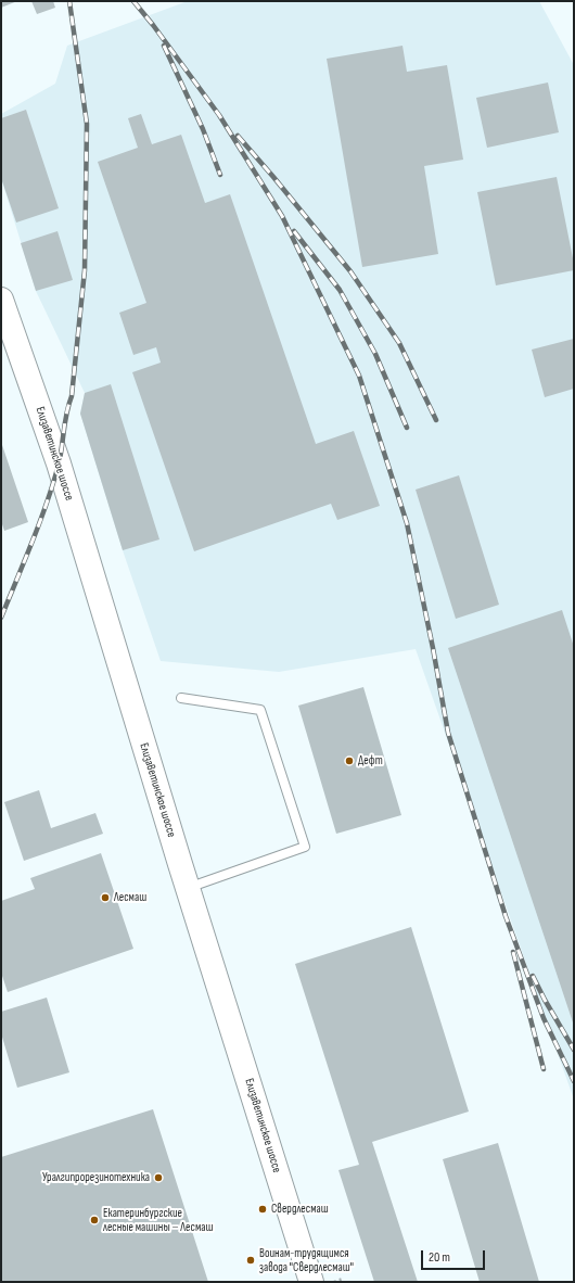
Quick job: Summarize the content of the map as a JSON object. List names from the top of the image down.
{
  "streets": {
    "main road": ["Елизаветинское шоссе"]
  },
  "places": [
    "Дефт",
    "Лесмаш",
    "Уралгипрорезинотехника",
    "Свердлесмаш",
    "Екатеринбургские лесные машины – Лесмаш",
    "Воинам-трудящимся завода \"Свердлесмаш\""
  ],
  "scale_bar": "20 m"
}
